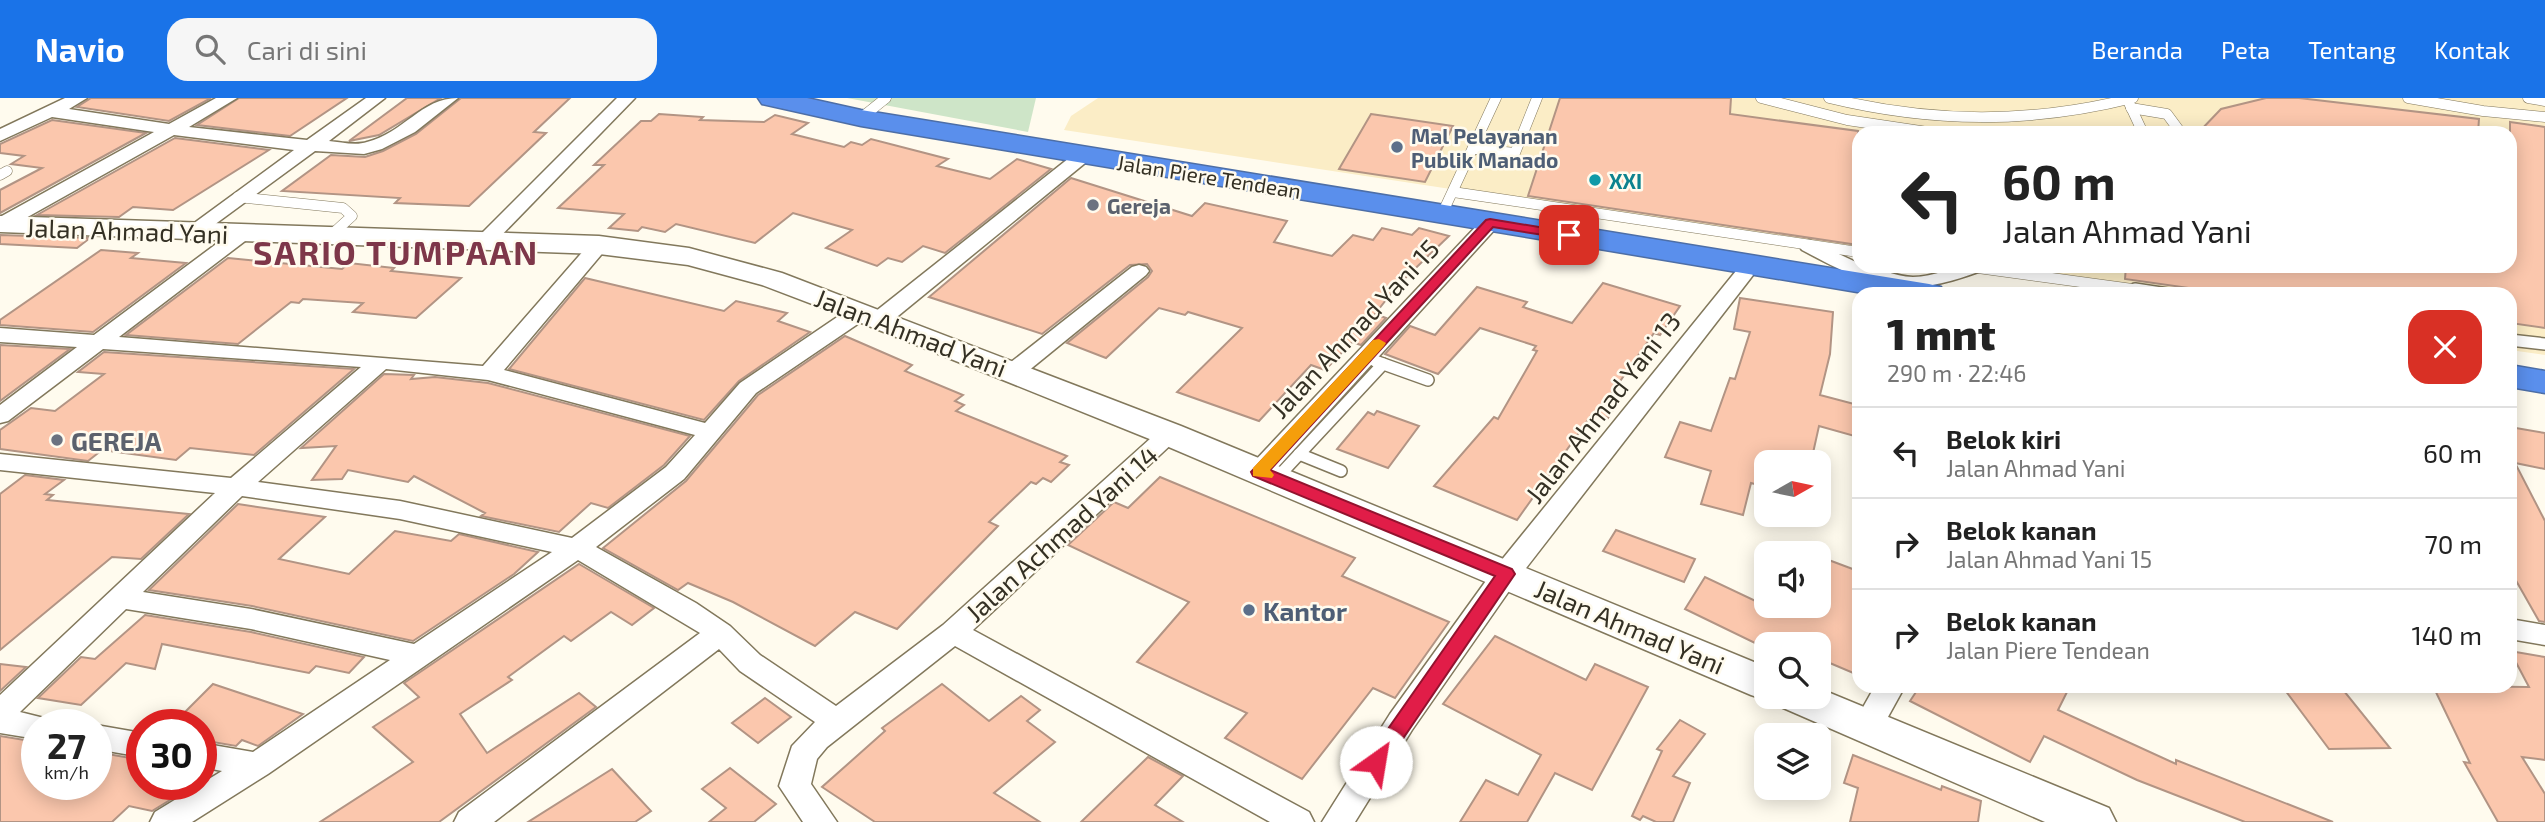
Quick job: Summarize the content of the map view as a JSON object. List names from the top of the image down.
{
  "streets": {
    "highway": ["Jalan Piere Tendean"],
    "main road": ["Jalan Ahmad Yani"],
    "street": ["Jalan Ahmad Yani 15", "Jalan Ahmad Yani 13", "Jalan Achmad Yani 14"]
  },
  "crossings": [
    ["Jalan Piere Tendean", "Jalan Ahmad Yani 15"],
    ["Jalan Piere Tendean", "Jalan Ahmad Yani 13"],
    ["Jalan Ahmad Yani", "Jalan Ahmad Yani 15"],
    ["Jalan Ahmad Yani", "Jalan Ahmad Yani 13"],
    ["Jalan Ahmad Yani", "Jalan Achmad Yani 14"]
  ],
  "districts": ["SARIO TUMPAAN"],
  "places": [
    "Mal Pelayanan Publik Manado",
    "XXI",
    "Gereja",
    "GEREJA",
    "Kantor"
  ],
  "north": "right",
  "page": {
    "header": "Navio",
    "search": "Cari di sini",
    "nav": [
      "Beranda",
      "Peta",
      "Tentang",
      "Kontak"
    ],
    "turn": ["60 m", "Jalan Ahmad Yani"],
    "heading": ["1 mnt", "290 m · 22:46"],
    "list": [
      {
        "name": "Belok kiri",
        "note": "Jalan Ahmad Yani",
        "value": "60 m"
      },
      {
        "name": "Belok kanan",
        "note": "Jalan Ahmad Yani 15",
        "value": "70 m"
      },
      {
        "name": "Belok kanan",
        "note": "Jalan Piere Tendean",
        "value": "140 m"
      }
    ],
    "speed": "27 km/h",
    "limit": "30"
  }
}
